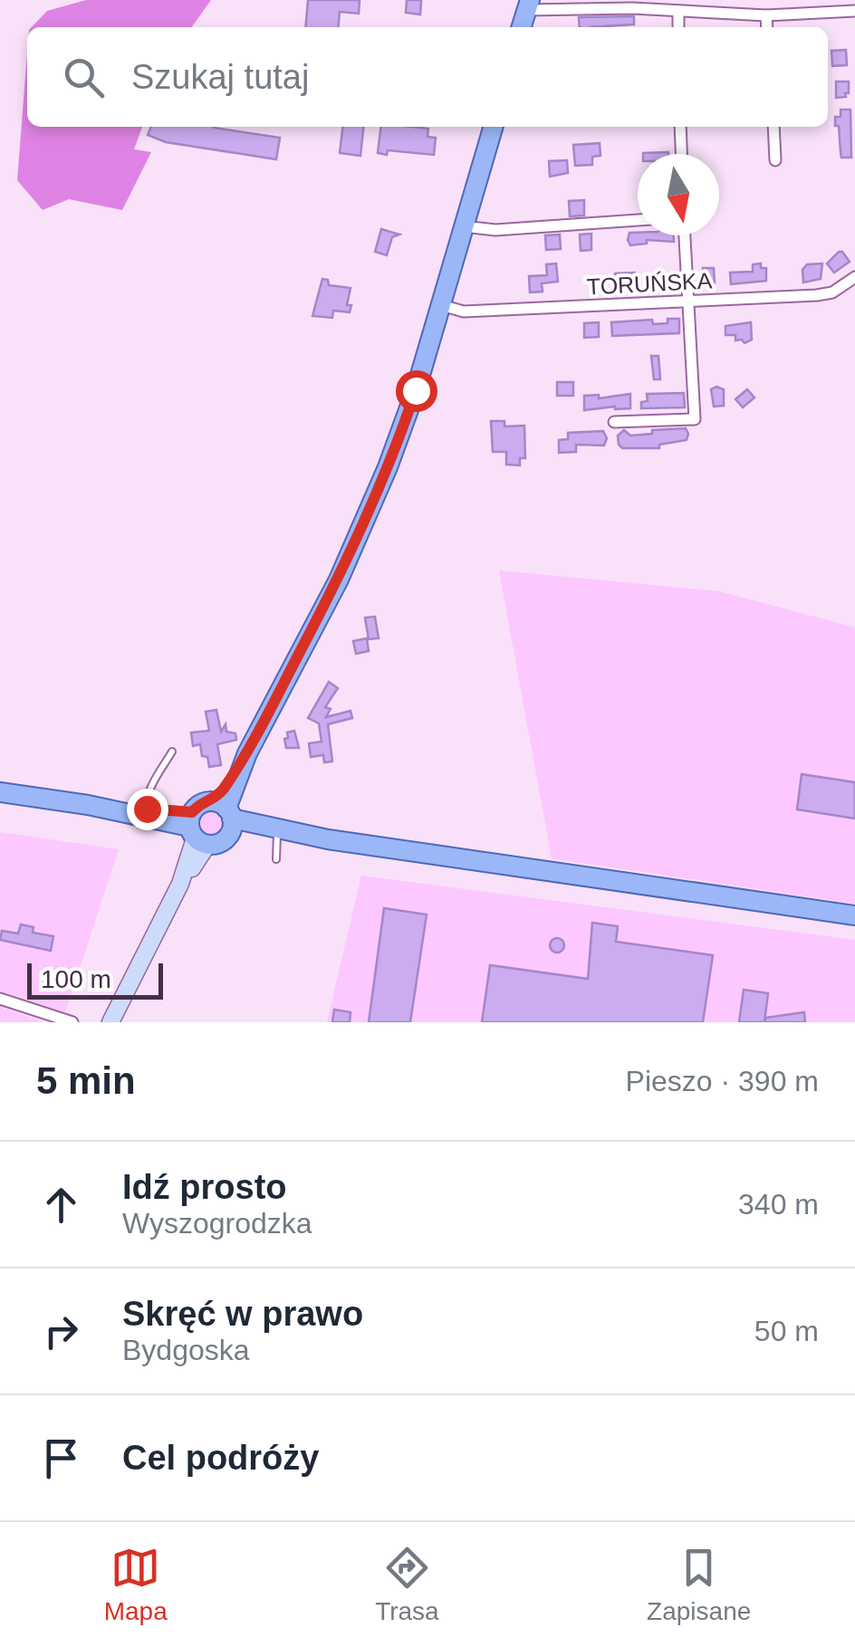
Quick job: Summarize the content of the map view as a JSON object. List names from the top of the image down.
{
  "streets": {
    "street": ["TORUŃSKA"]
  },
  "scale_bar": "100 m",
  "north": "bottom",
  "page": {
    "search": "Szukaj tutaj",
    "scale": "100 m",
    "heading": ["5 min", "Pieszo · 390 m"],
    "list": [
      ["Idź prosto", "Wyszogrodzka", "340 m"],
      ["Skręć w prawo", "Bydgoska", "50 m"],
      "Cel podróży"
    ],
    "nav": ["Mapa", "Trasa", "Zapisane"]
  }
}
